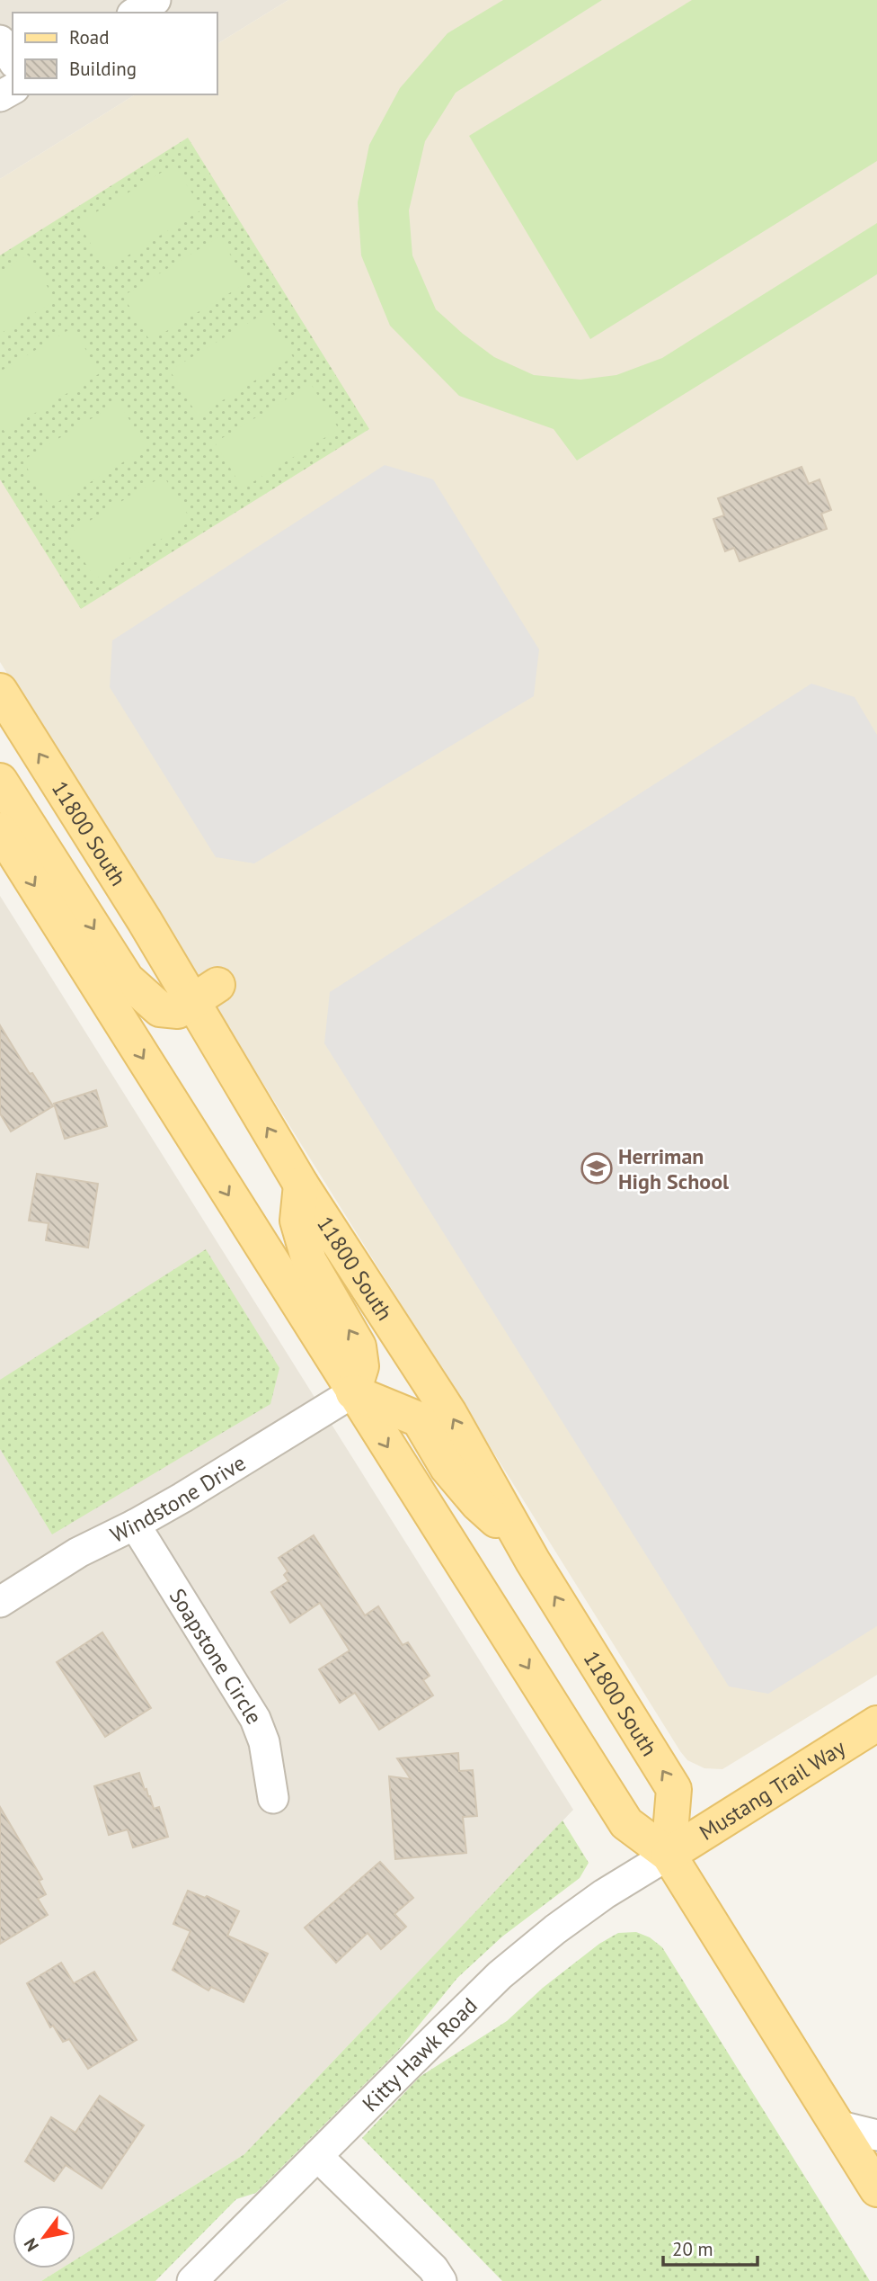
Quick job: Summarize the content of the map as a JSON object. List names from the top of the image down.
{
  "streets": {
    "main road": ["11800 South", "Mustang Trail Way"],
    "street": ["Windstone Drive", "Soapstone Circle", "Kitty Hawk Road"]
  },
  "crossings": [
    ["11800 South", "Mustang Trail Way"],
    ["11800 South", "Kitty Hawk Road"],
    ["Windstone Drive", "Soapstone Circle"],
    ["Mustang Trail Way", "Kitty Hawk Road"]
  ],
  "places": {
    "school or university": ["Herriman High School"]
  },
  "legend": ["Road", "Building"],
  "scale_bar": "20 m",
  "north": "bottom left"
}
